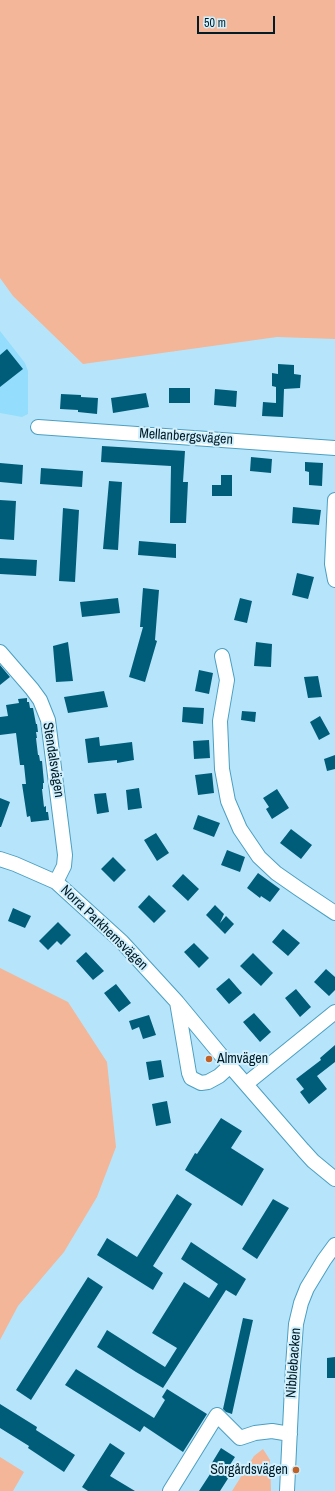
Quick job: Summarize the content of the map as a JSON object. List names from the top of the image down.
{
  "streets": {
    "street": [
      "Mellanbergsvägen",
      "Stendalsvägen",
      "Norra Parkhemsvägen",
      "Nibblebacken"
    ]
  },
  "crossings": [
    ["Stendalsvägen", "Norra Parkhemsvägen"]
  ],
  "places": ["Almvägen", "Sörgårdsvägen"],
  "scale_bar": "50 m"
}
